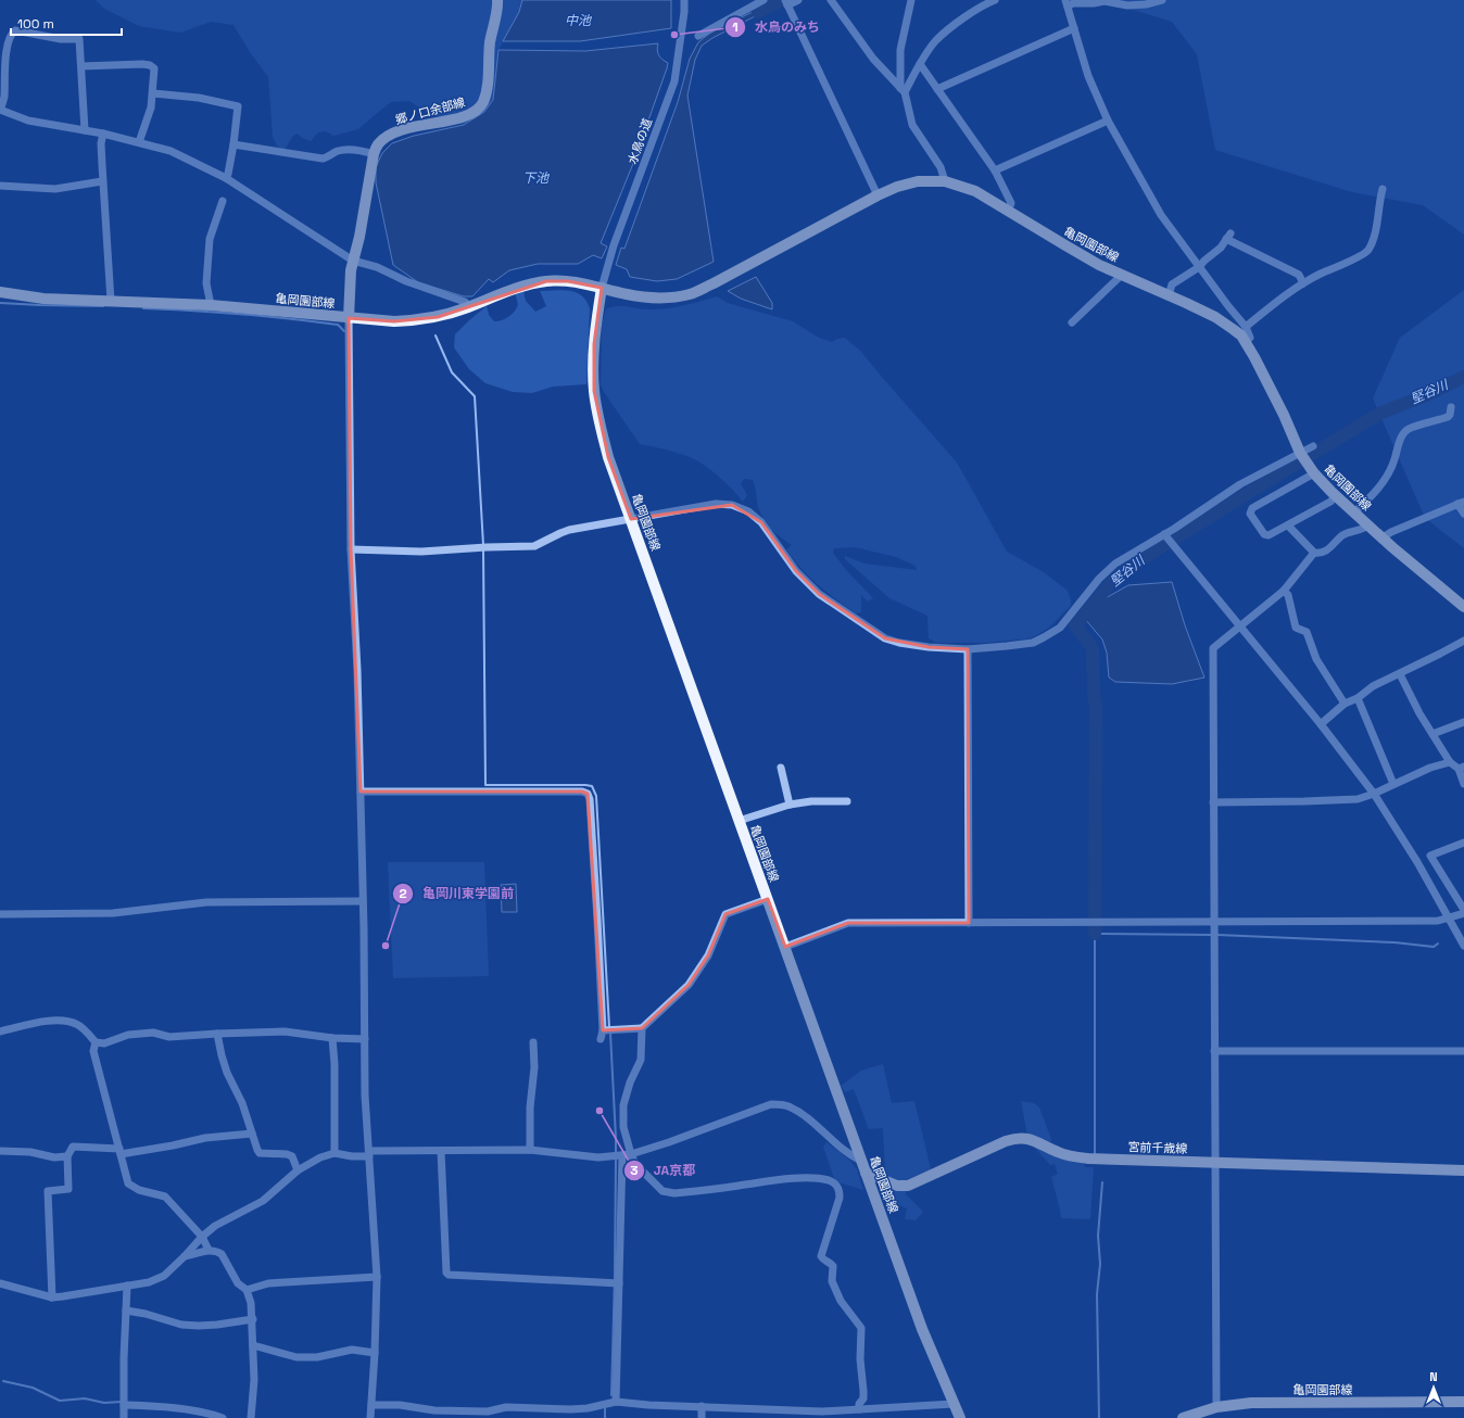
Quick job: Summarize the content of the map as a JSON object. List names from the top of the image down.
{
  "streets": {
    "main road": ["郷ノ口余部線", "亀岡園部線", "宮前千歳線"],
    "street": ["水鳥の道"]
  },
  "crossings": [
    ["郷ノ口余部線", "亀岡園部線"],
    ["水鳥の道", "亀岡園部線"],
    ["亀岡園部線", "宮前千歳線"]
  ],
  "water": ["中池", "下池", "堅谷川"],
  "places": ["水鳥のみち", "亀岡川東学園前", "JA京都"],
  "scale_bar": "100 m",
  "north": "top"
}
